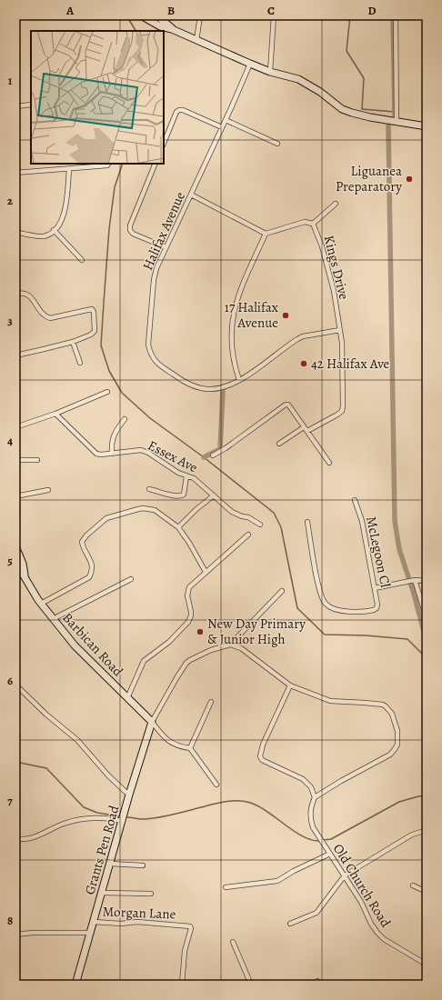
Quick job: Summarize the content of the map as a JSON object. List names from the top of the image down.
{
  "streets": {
    "main road": ["Barbican Road", "Grants Pen Road"],
    "street": [
      "Halifax Avenue",
      "Kings Drive",
      "Essex Ave",
      "McLegoon Cl",
      "Old Church Road",
      "Morgan Lane"
    ]
  },
  "crossings": [
    ["Halifax Avenue", "Kings Drive"],
    ["Barbican Road", "Grants Pen Road"],
    ["Grants Pen Road", "Morgan Lane"]
  ],
  "places": [
    "Liguanea Preparatory",
    "17 Halifax Avenue",
    "42 Halifax Ave",
    "New Day Primary & Junior High"
  ],
  "grid": {
    "columns": [
      "A",
      "B",
      "C",
      "D"
    ],
    "rows": [
      "1",
      "2",
      "3",
      "4",
      "5",
      "6",
      "7",
      "8"
    ]
  }
}
